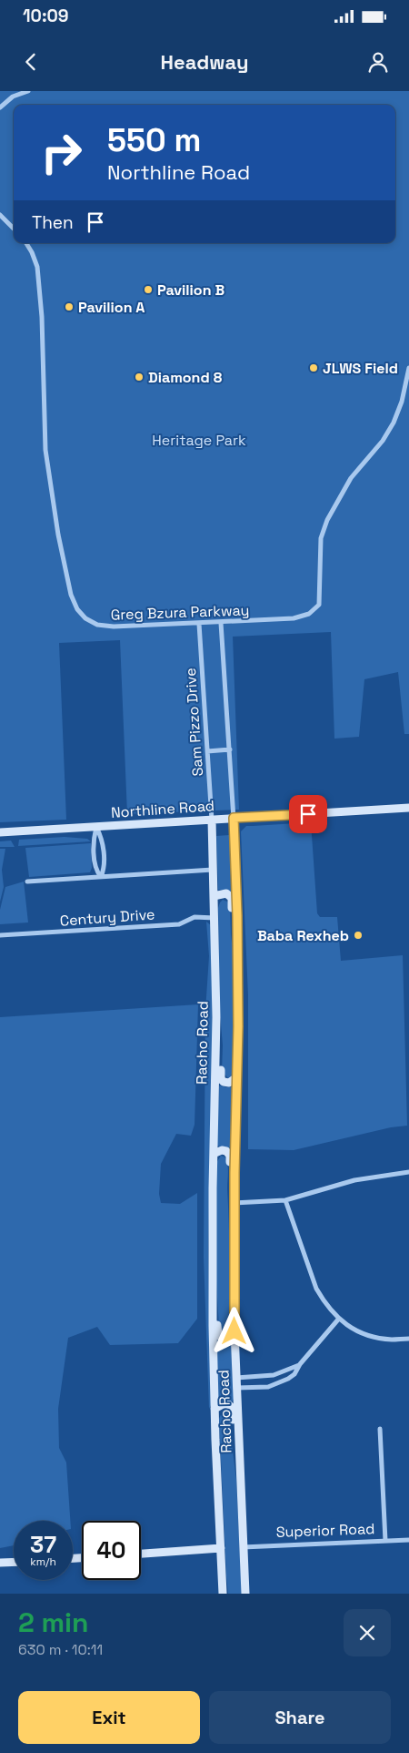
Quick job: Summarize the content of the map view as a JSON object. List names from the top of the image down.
{
  "streets": {
    "street": [
      "Greg Bzura Parkway",
      "Sam Pizzo Drive",
      "Northline Road",
      "Century Drive",
      "Racho Road",
      "Superior Road"
    ]
  },
  "crossings": [
    ["Greg Bzura Parkway", "Sam Pizzo Drive"],
    ["Sam Pizzo Drive", "Northline Road"],
    ["Sam Pizzo Drive", "Racho Road"],
    ["Northline Road", "Racho Road"],
    ["Century Drive", "Racho Road"],
    ["Racho Road", "Superior Road"]
  ],
  "parks": ["Heritage Park"],
  "places": [
    "Pavilion B",
    "Pavilion A",
    "JLWS Field",
    "Diamond 8",
    "Baba Rexheb"
  ],
  "page": {
    "status": "10:09",
    "header": "Headway",
    "turn": ["550 m", "Northline Road"],
    "then": "Then",
    "speed": "37 km/h",
    "limit": "40",
    "heading": ["2 min", "630 m · 10:11"],
    "buttons": ["Exit", "Share"]
  }
}
